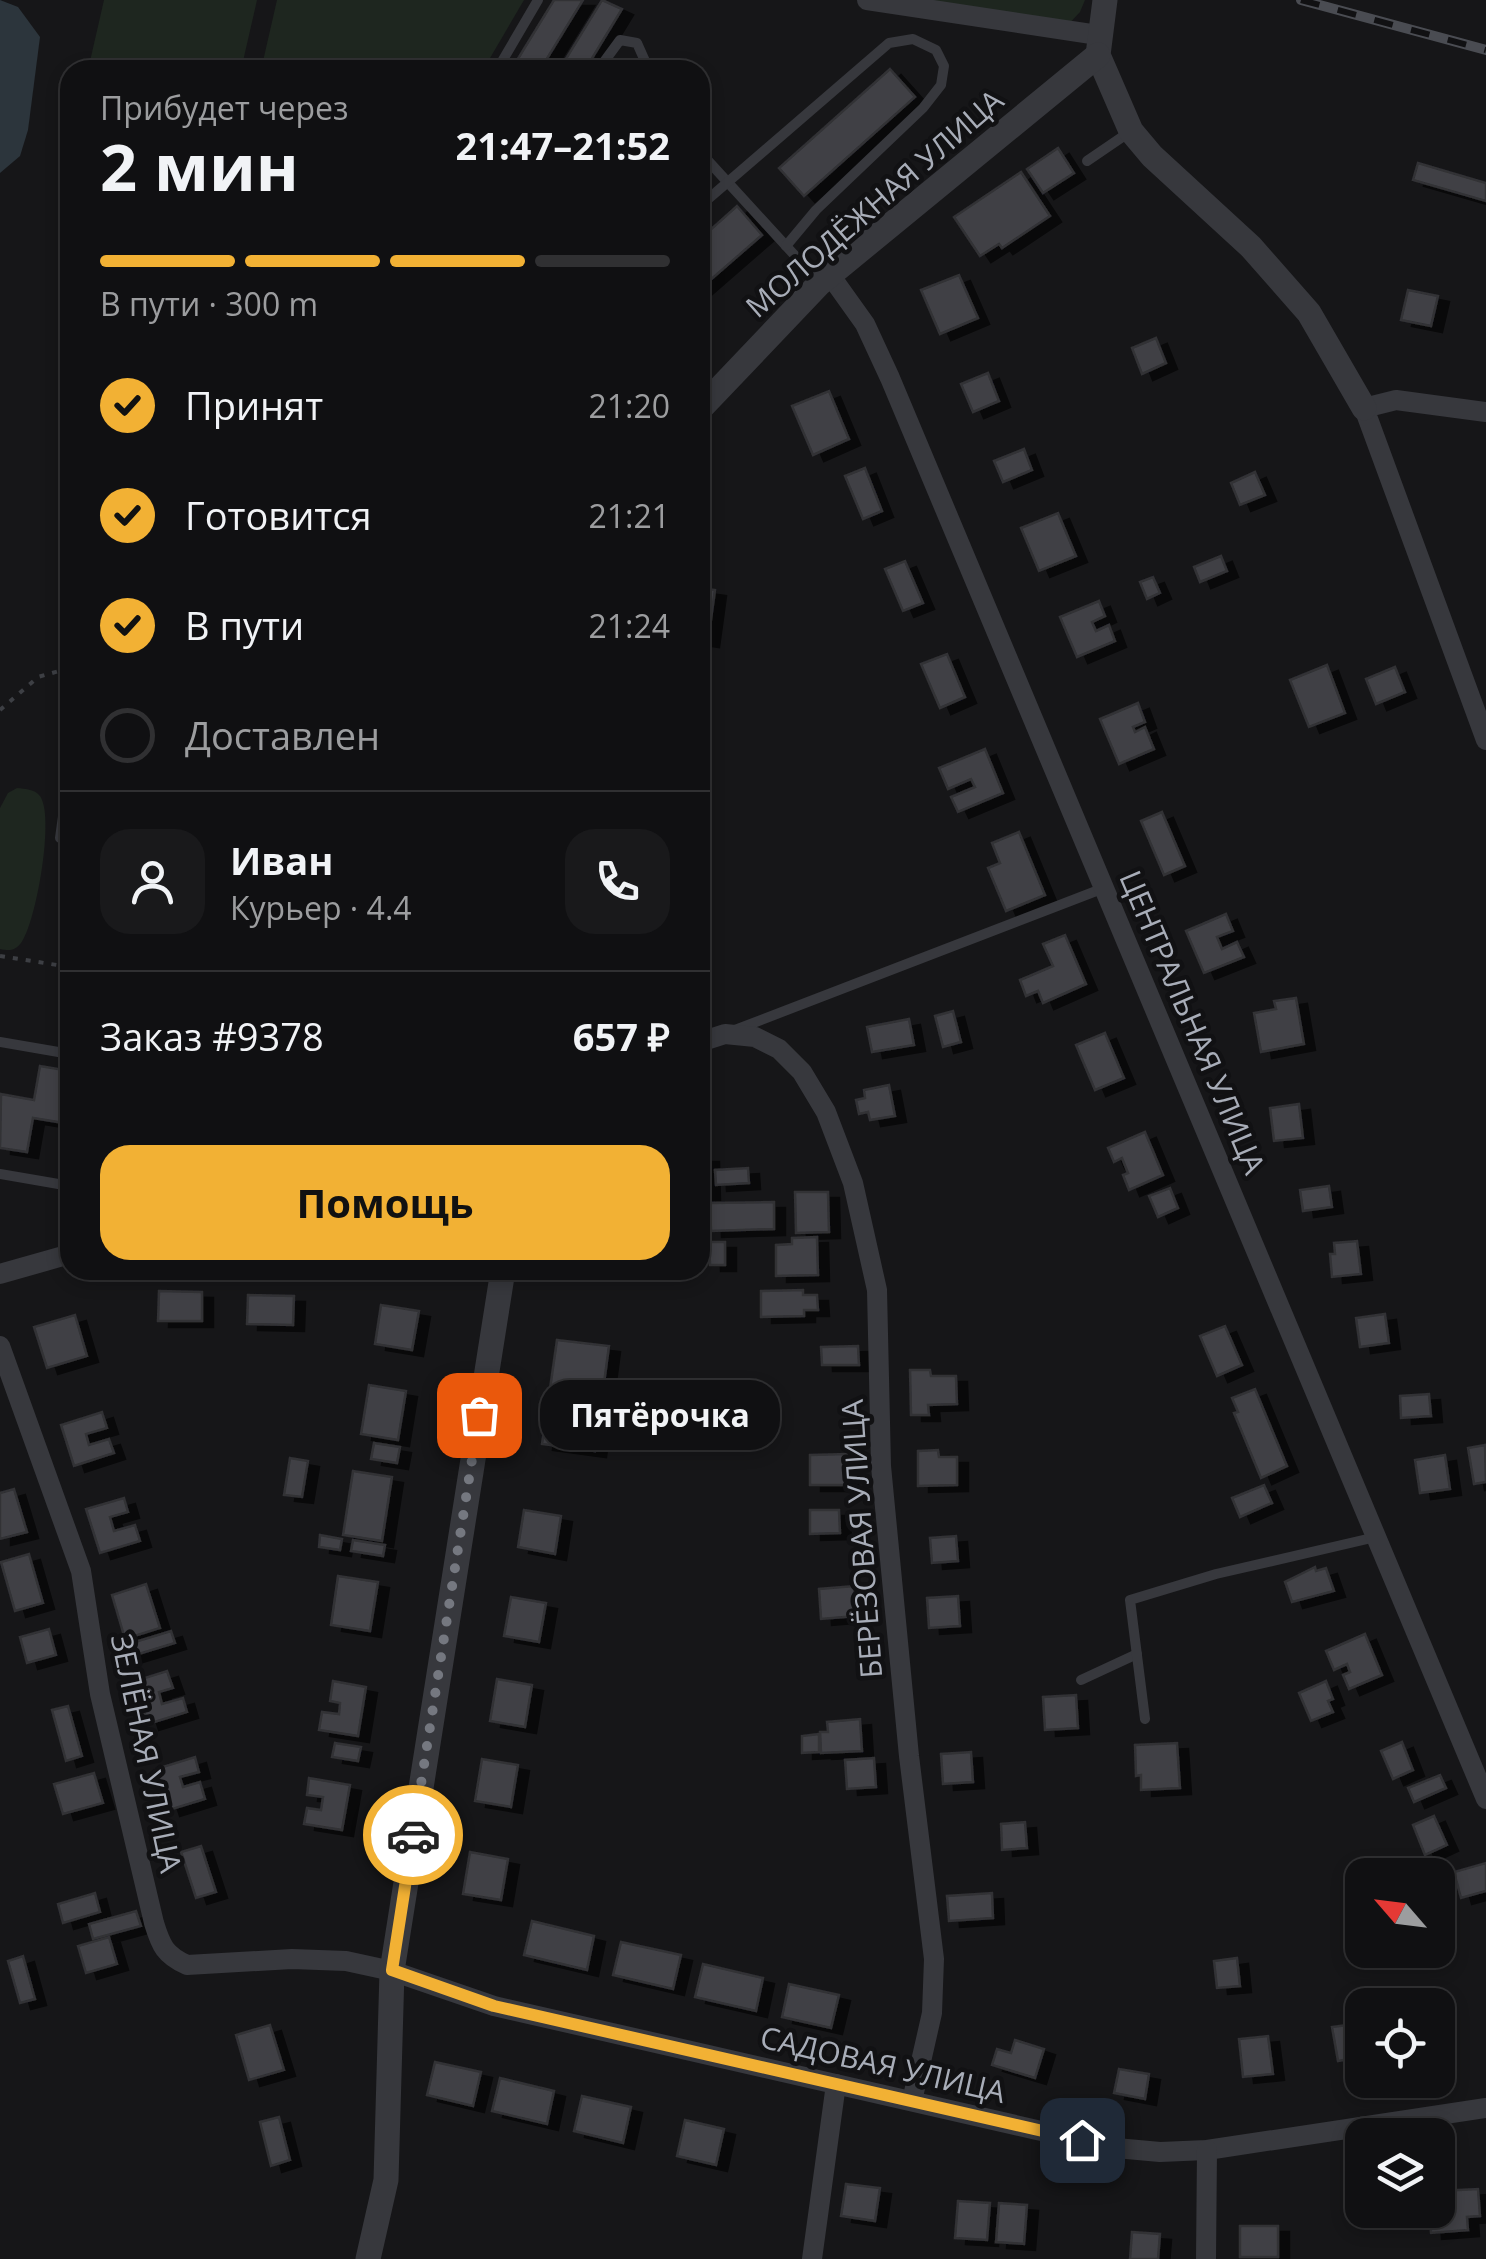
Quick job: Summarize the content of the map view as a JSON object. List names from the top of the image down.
{
  "streets": {
    "street": [
      "МОЛОДЁЖНАЯ УЛИЦА",
      "ЦЕНТРАЛЬНАЯ УЛИЦА",
      "БЕРЁЗОВАЯ УЛИЦА",
      "ЗЕЛЁНАЯ УЛИЦА",
      "САДОВАЯ УЛИЦА"
    ]
  },
  "crossings": [
    ["МОЛОДЁЖНАЯ УЛИЦА", "ЦЕНТРАЛЬНАЯ УЛИЦА"],
    ["БЕРЁЗОВАЯ УЛИЦА", "САДОВАЯ УЛИЦА"],
    ["ЗЕЛЁНАЯ УЛИЦА", "САДОВАЯ УЛИЦА"]
  ],
  "places": ["Пятёрочка"],
  "north": "top left",
  "page": {
    "heading": ["2 мин", "Прибудет через", "21:47–21:52"],
    "panel": [
      "Иван",
      "Курьер · 4.4",
      "Заказ #9378",
      "657 ₽"
    ],
    "bar": "В пути · 300 m",
    "list": [
      ["Принят", "21:20"],
      ["Готовится", "21:21"],
      ["В пути", "21:24"],
      "Доставлен"
    ],
    "buttons": "Помощь",
    "bubble": "Пятёрочка"
  }
}
